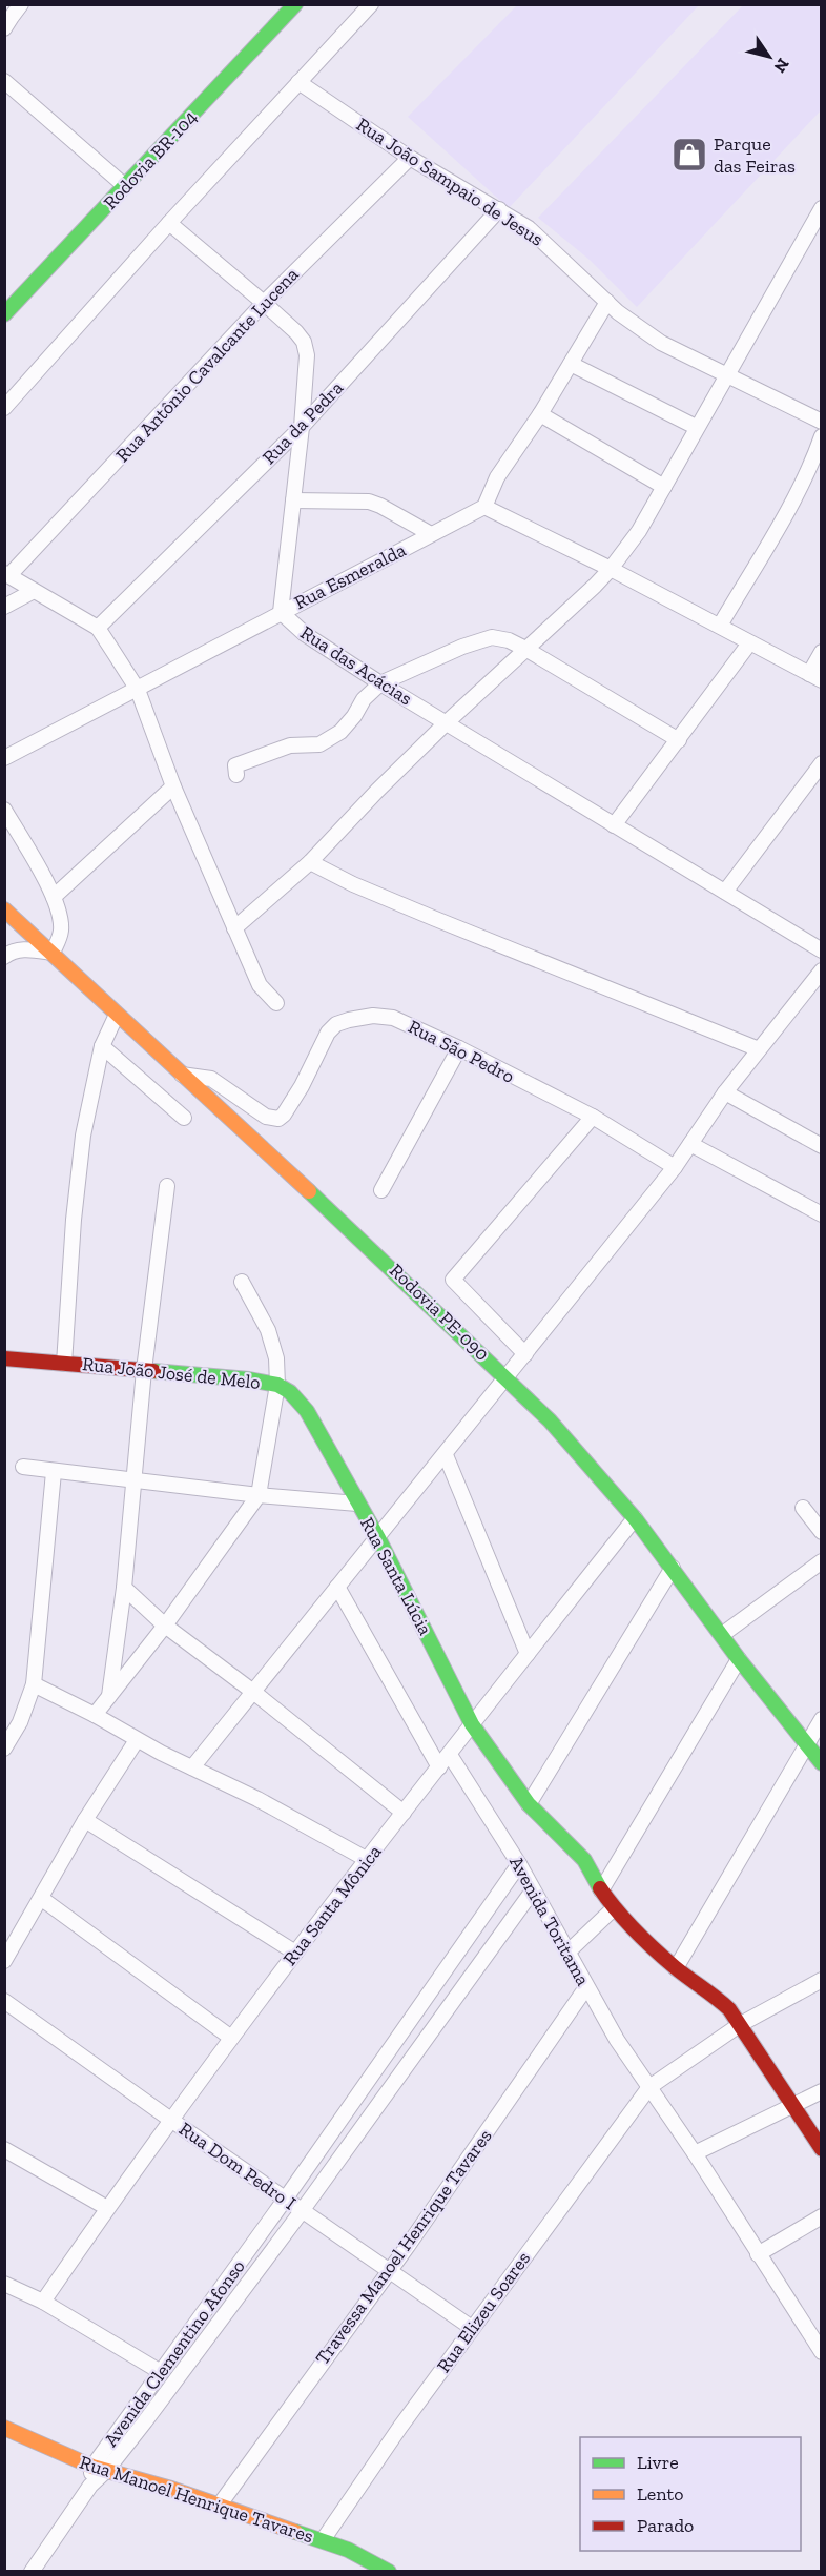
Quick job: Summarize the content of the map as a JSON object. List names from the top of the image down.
{
  "streets": {
    "main road": [
      "Rodovia BR-104",
      "Rodovia PE-090",
      "Rua João José de Melo",
      "Rua Santa Lúcia",
      "Rua Manoel Henrique Tavares"
    ],
    "street": [
      "Rua João Sampaio de Jesus",
      "Rua Antônio Cavalcante Lucena",
      "Rua da Pedra",
      "Rua Esmeralda",
      "Rua das Acácias",
      "Rua São Pedro",
      "Rua Santa Mônica",
      "Avenida Toritama",
      "Rua Dom Pedro I",
      "Travessa Manoel Henrique Tavares",
      "Rua Elizeu Soares",
      "Avenida Clementino Afonso"
    ]
  },
  "crossings": [
    ["Rua João Sampaio de Jesus", "Rua Antônio Cavalcante Lucena"],
    ["Rua João Sampaio de Jesus", "Rua da Pedra"],
    ["Rua Antônio Cavalcante Lucena", "Rua das Acácias"],
    ["Rua da Pedra", "Rua das Acácias"],
    ["Rua Esmeralda", "Rua das Acácias"],
    ["Rua São Pedro", "Rodovia PE-090"],
    ["Rodovia PE-090", "Rua Santa Mônica"],
    ["Rua João José de Melo", "Rua Santa Lúcia"],
    ["Rua Santa Lúcia", "Rua Santa Mônica"],
    ["Rua Santa Mônica", "Avenida Toritama"],
    ["Rua Santa Mônica", "Rua Dom Pedro I"],
    ["Avenida Toritama", "Travessa Manoel Henrique Tavares"],
    ["Avenida Toritama", "Rua Elizeu Soares"],
    ["Avenida Toritama", "Avenida Clementino Afonso"],
    ["Rua Dom Pedro I", "Travessa Manoel Henrique Tavares"],
    ["Rua Dom Pedro I", "Rua Elizeu Soares"],
    ["Rua Dom Pedro I", "Avenida Clementino Afonso"],
    ["Travessa Manoel Henrique Tavares", "Rua Manoel Henrique Tavares"],
    ["Rua Elizeu Soares", "Rua Manoel Henrique Tavares"],
    ["Avenida Clementino Afonso", "Rua Manoel Henrique Tavares"]
  ],
  "places": {
    "shop": ["Parque das Feiras"]
  },
  "legend": ["Livre", "Lento", "Parado"],
  "north": "bottom right"
}
